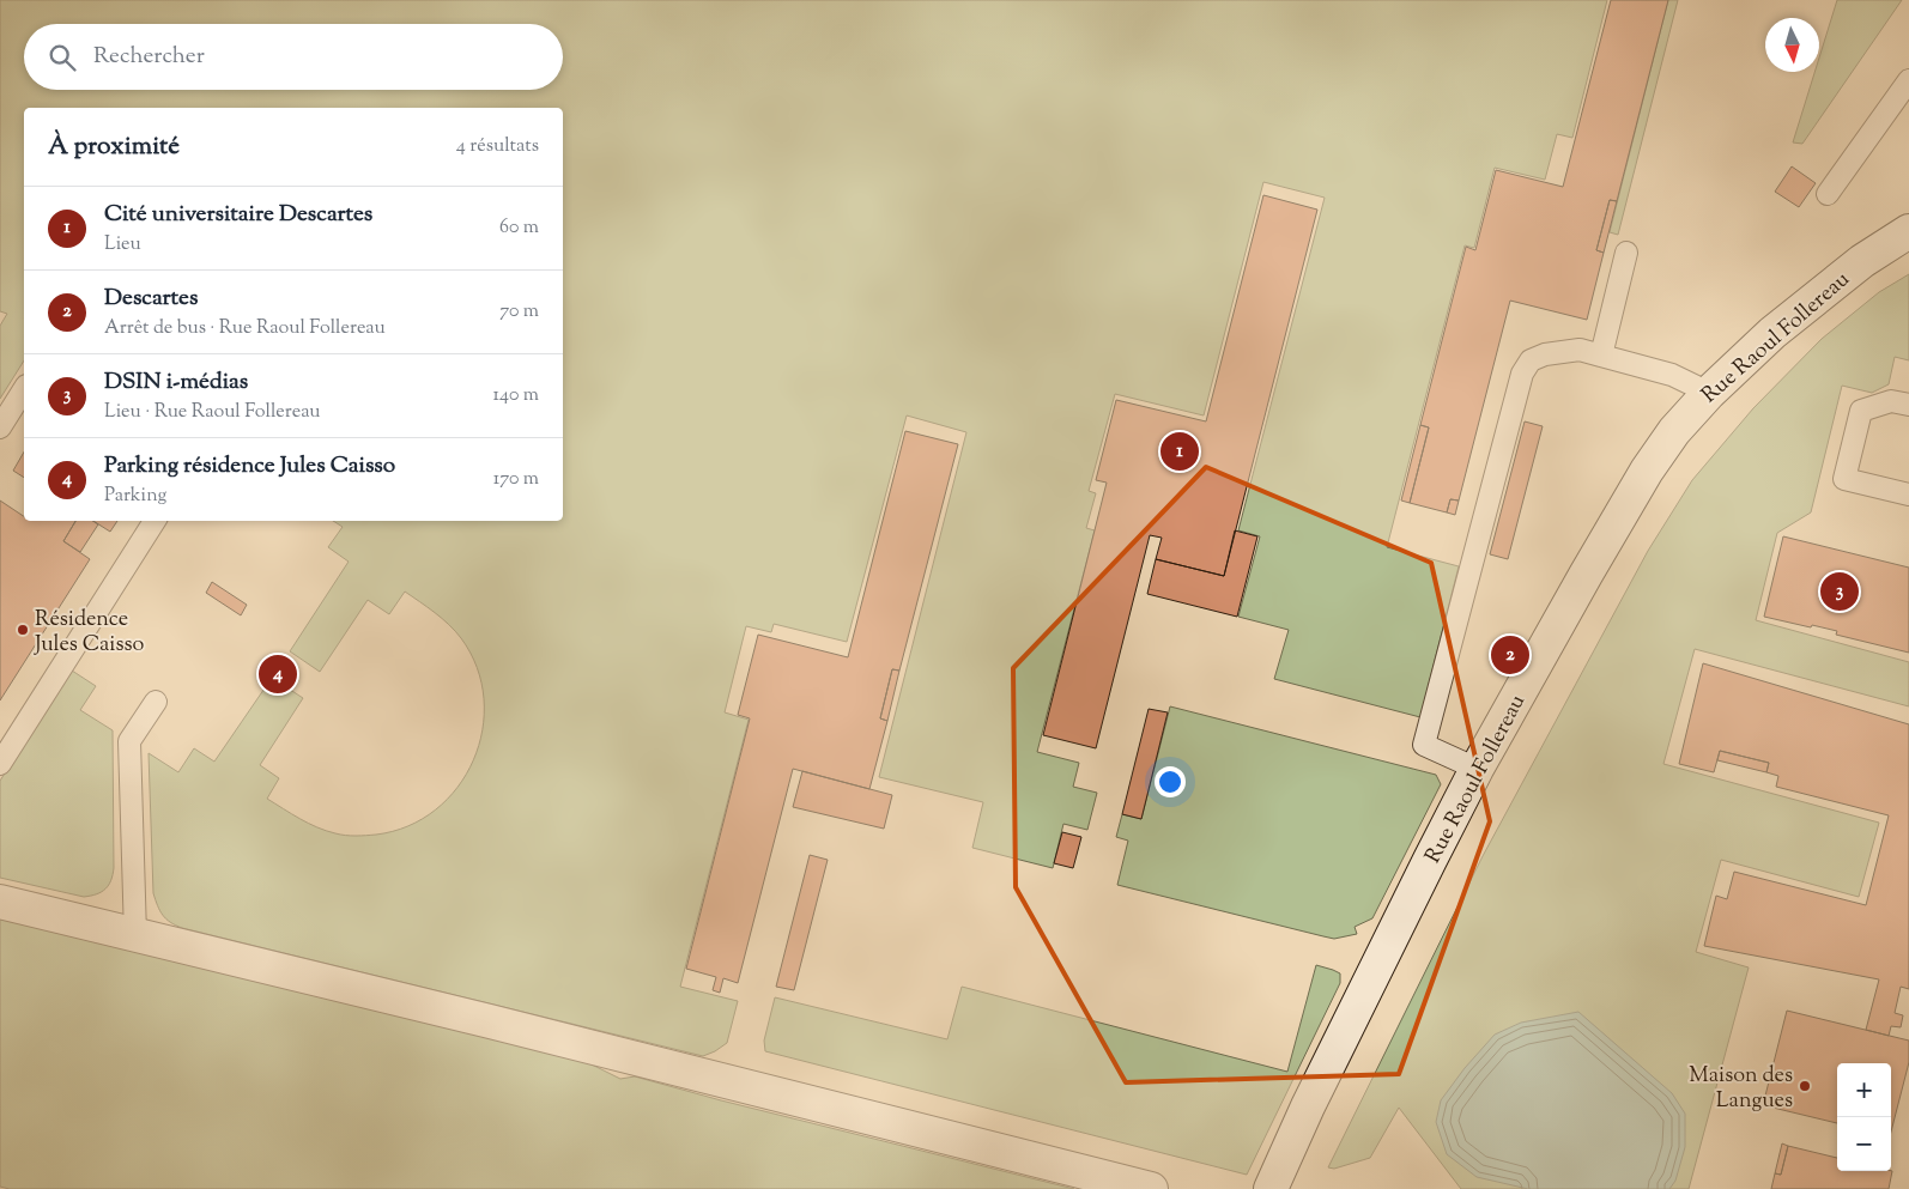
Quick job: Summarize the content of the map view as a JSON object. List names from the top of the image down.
{
  "streets": {
    "street": ["Rue Raoul Follereau"]
  },
  "places": ["Résidence Jules Caisso", "Maison des Langues"],
  "north": "bottom",
  "page": {
    "search": "Rechercher",
    "heading": ["À proximité", "4 résultats"],
    "list": [
      {
        "mark": "1",
        "name": "Cité universitaire Descartes",
        "note": "Lieu",
        "value": "60 m"
      },
      {
        "mark": "2",
        "name": "Descartes",
        "note": "Arrêt de bus · Rue Raoul Follereau",
        "value": "70 m"
      },
      {
        "mark": "3",
        "name": "DSIN i-médias",
        "note": "Lieu · Rue Raoul Follereau",
        "value": "140 m"
      },
      {
        "mark": "4",
        "name": "Parking résidence Jules Caisso",
        "note": "Parking",
        "value": "170 m"
      }
    ],
    "pins": [
      "1",
      "3",
      "2",
      "4"
    ],
    "map_buttons": ["+", "−"]
  }
}
